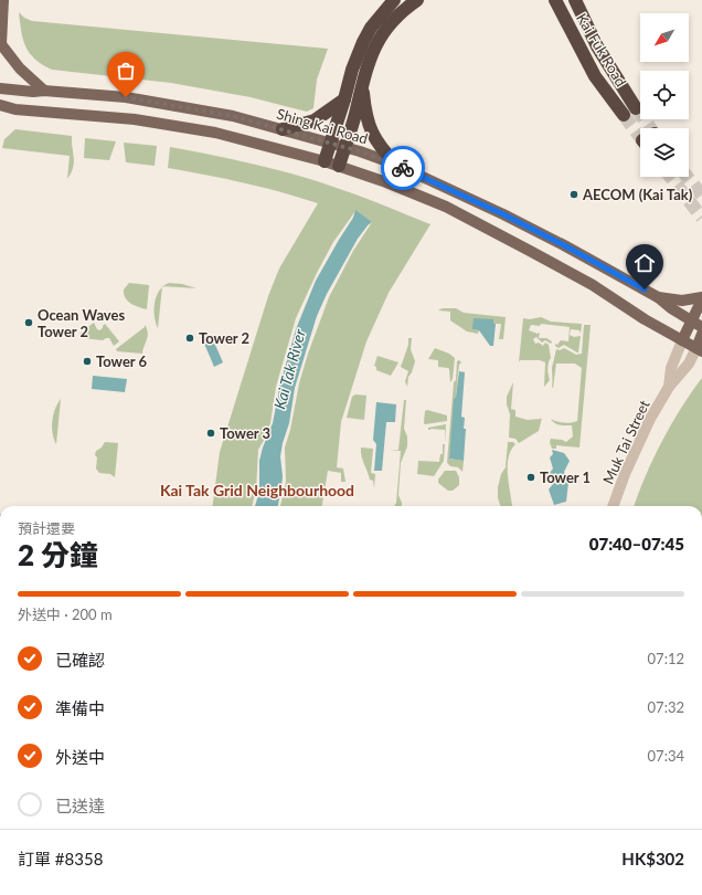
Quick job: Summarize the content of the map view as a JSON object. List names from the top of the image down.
{
  "streets": {
    "highway": ["Kai Fuk Road"],
    "main road": ["Shing Kai Road"],
    "street": ["Muk Tai Street"]
  },
  "districts": ["Kai Tak Grid Neighbourhood"],
  "water": ["Kai Tak River"],
  "places": [
    "AECOM (Kai Tak)",
    "Ocean Waves Tower 2",
    "Tower 2",
    "Tower 6",
    "Tower 3",
    "Tower 1"
  ],
  "north": "bottom left",
  "page": {
    "heading": ["2 分鐘", "預計還要", "07:40–07:45"],
    "panel": ["訂單 #8358", "HK$302"],
    "bar": "外送中 · 200 m",
    "list": [
      ["已確認", "07:12"],
      ["準備中", "07:32"],
      ["外送中", "07:34"],
      "已送達"
    ]
  }
}
